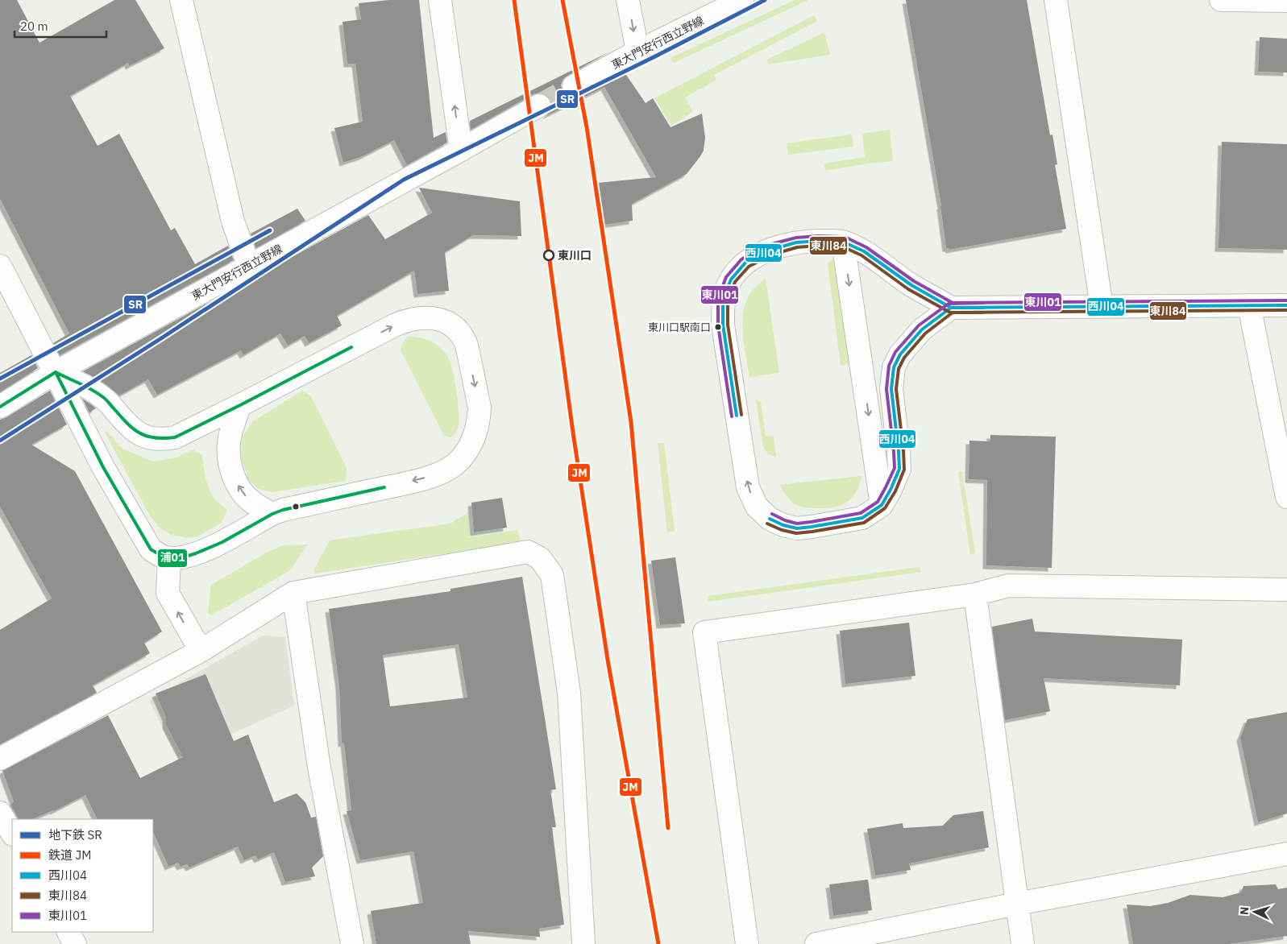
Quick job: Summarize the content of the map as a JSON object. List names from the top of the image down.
{
  "streets": {
    "street": ["東大門安行西立野線"]
  },
  "places": ["東川口", "東川口駅南口"],
  "lines": [
    "metro line SR",
    "rail line JM",
    "transit line 東川01",
    "transit line 西川04",
    "transit line 東川84",
    "transit line 浦01"
  ],
  "legend": [
    "地下鉄 SR",
    "鉄道 JM",
    "西川04",
    "東川84",
    "東川01"
  ],
  "scale_bar": "20 m",
  "north": "left"
}
